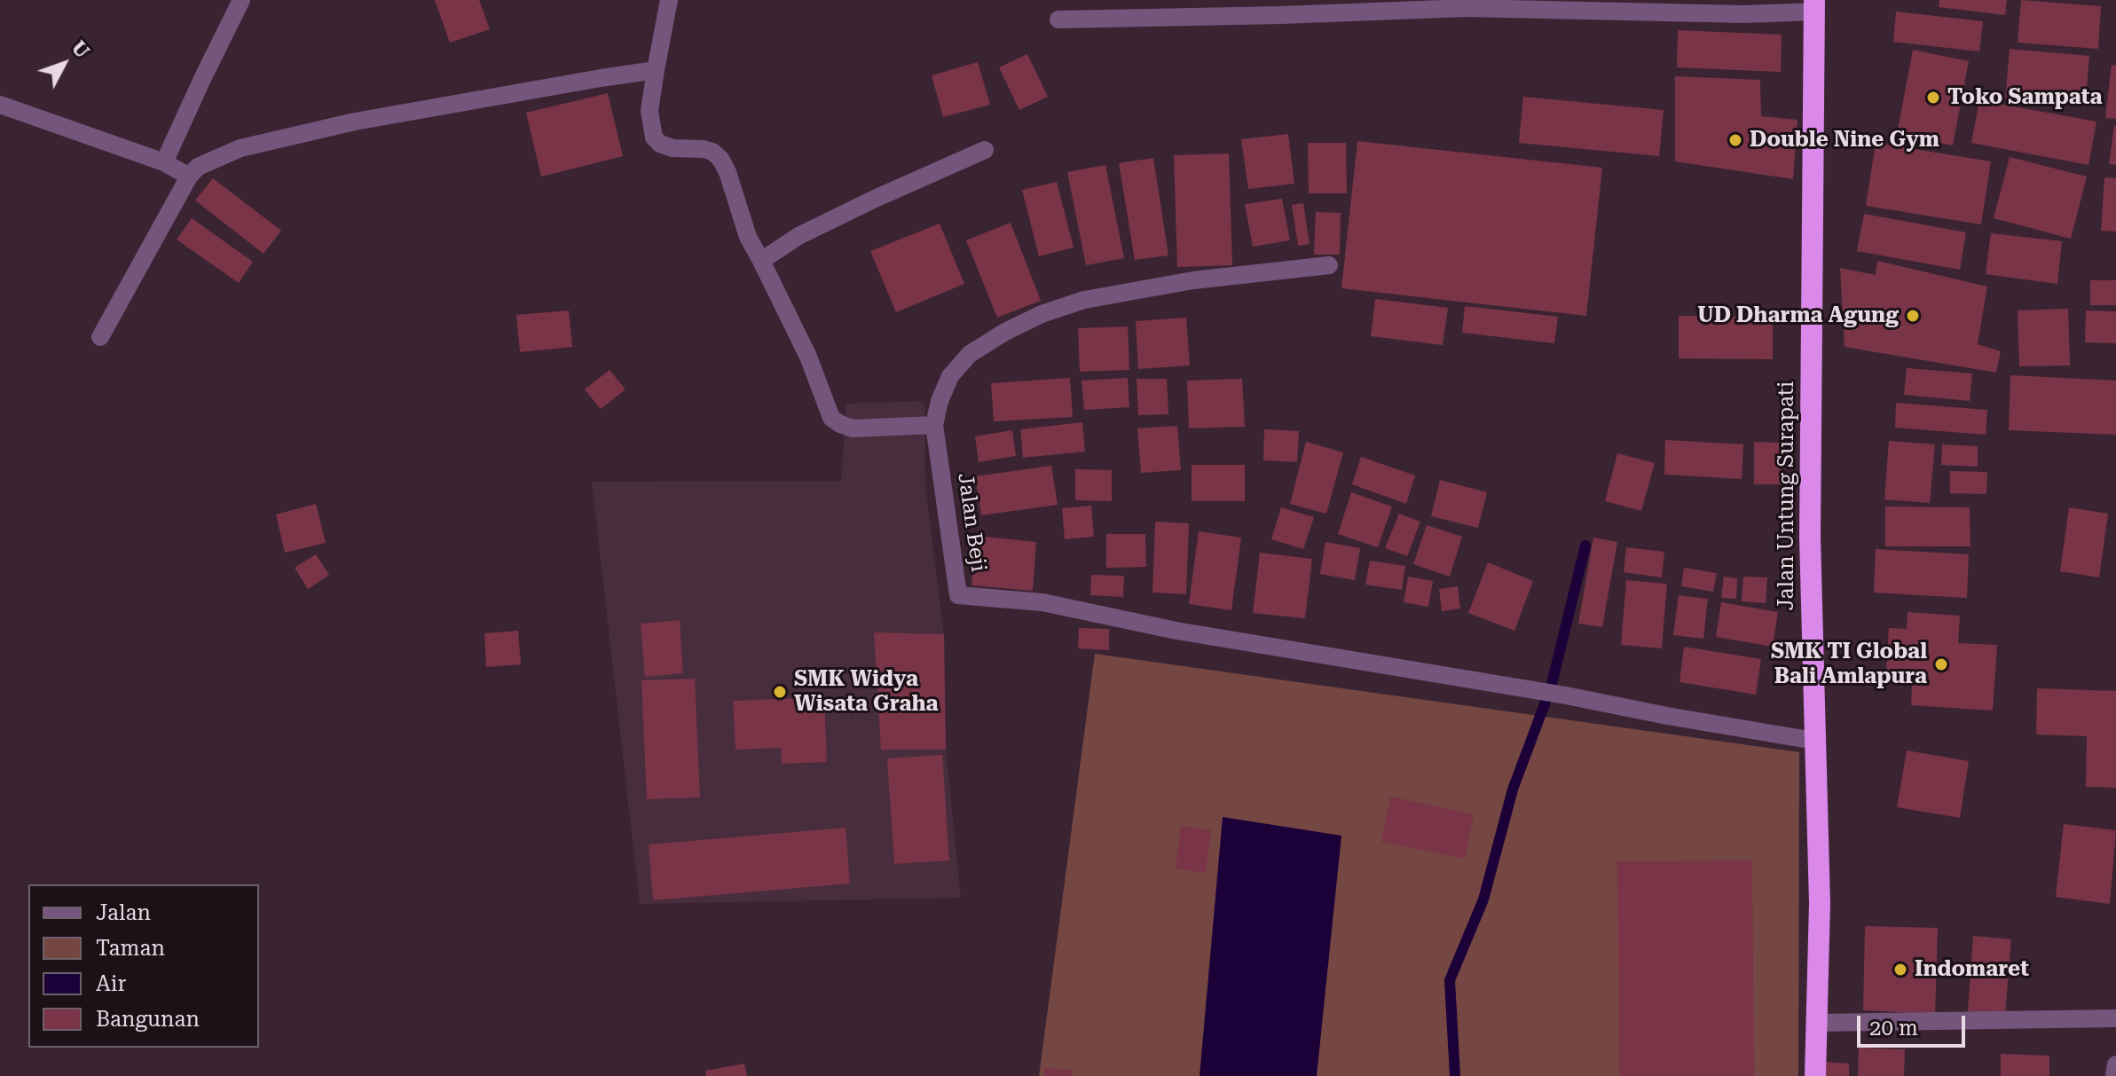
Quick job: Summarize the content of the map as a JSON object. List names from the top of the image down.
{
  "streets": {
    "highway": ["Jalan Untung Surapati"],
    "street": ["Jalan Beji"]
  },
  "crossings": [
    ["Jalan Untung Surapati", "Jalan Beji"]
  ],
  "places": [
    "Toko Sampata",
    "Double Nine Gym",
    "UD Dharma Agung",
    "SMK TI Global Bali Amlapura",
    "SMK Widya Wisata Graha",
    "Indomaret"
  ],
  "legend": [
    "Jalan",
    "Taman",
    "Air",
    "Bangunan"
  ],
  "scale_bar": "20 m",
  "north": "top right"
}
